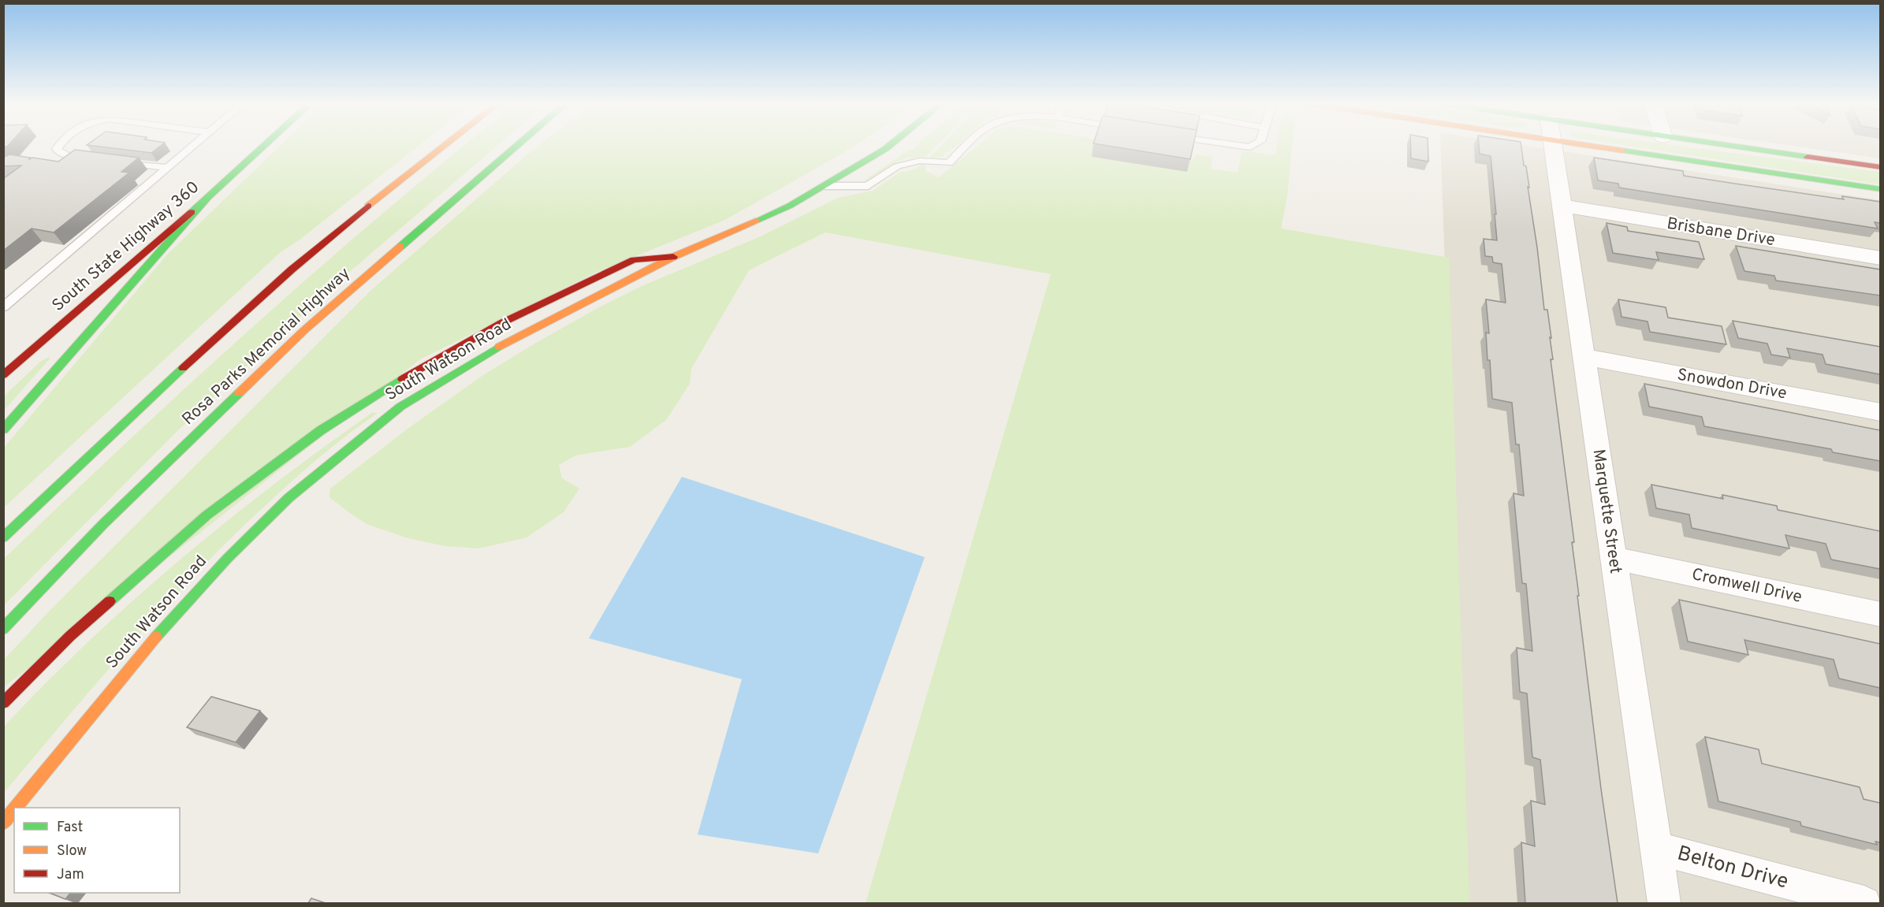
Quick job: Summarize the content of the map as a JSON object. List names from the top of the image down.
{
  "streets": {
    "main road": ["South State Highway 360", "Rosa Parks Memorial Highway", "South Watson Road"],
    "street": [
      "Brisbane Drive",
      "Snowdon Drive",
      "Marquette Street",
      "Cromwell Drive",
      "Belton Drive"
    ]
  },
  "crossings": [
    ["Brisbane Drive", "Marquette Street"],
    ["Snowdon Drive", "Marquette Street"],
    ["Marquette Street", "Cromwell Drive"],
    ["Marquette Street", "Belton Drive"]
  ],
  "legend": ["Fast", "Slow", "Jam"]
}
